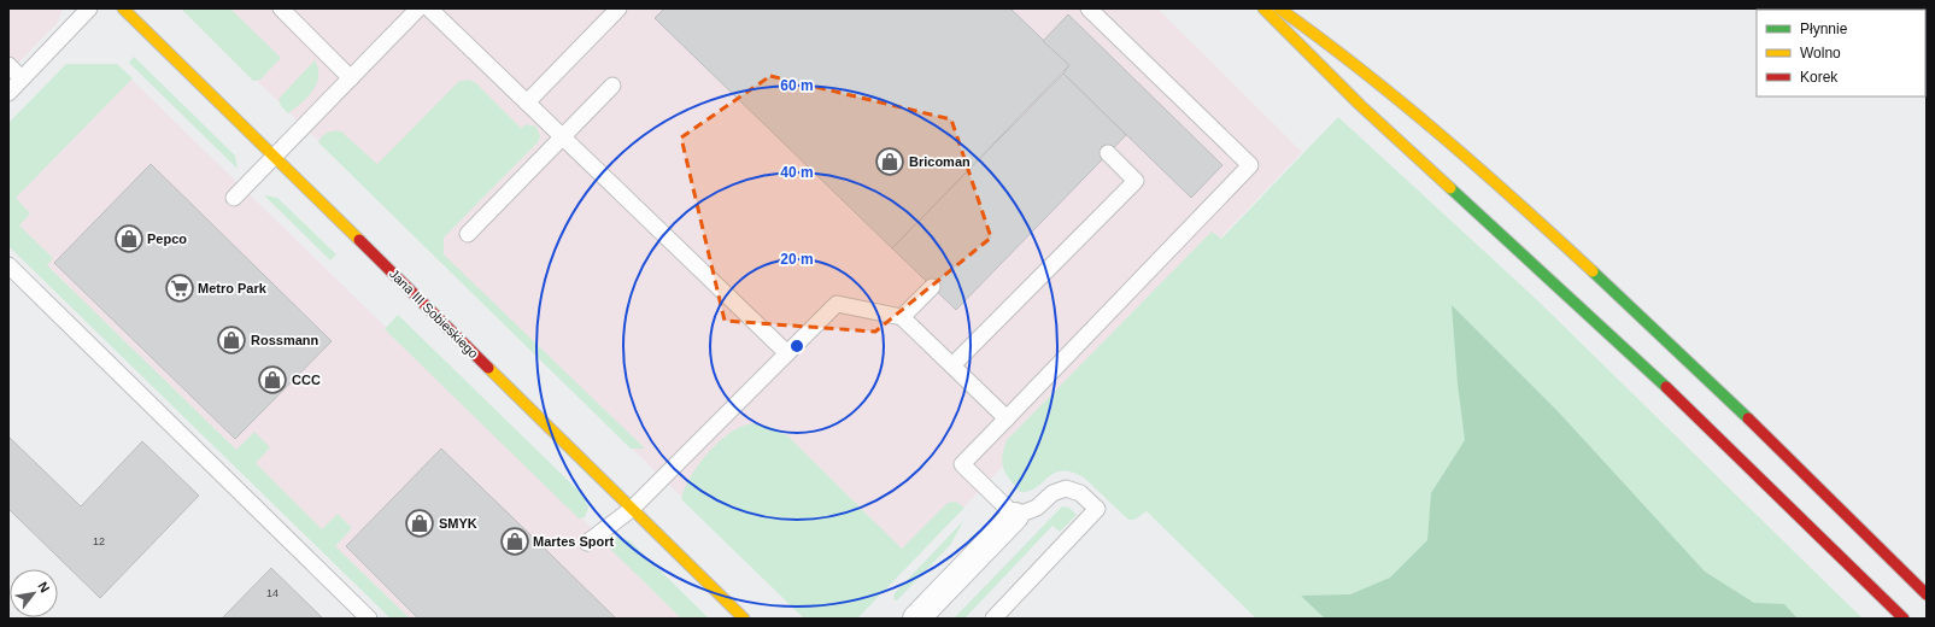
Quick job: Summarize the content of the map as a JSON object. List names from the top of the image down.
{
  "streets": {
    "main road": ["Jana III Sobieskiego"]
  },
  "places": {
    "shop": [
      "Bricoman",
      "Pepco",
      "Rossmann",
      "CCC",
      "SMYK",
      "Martes Sport"
    ],
    "supermarket": ["Metro Park"]
  },
  "house_numbers": ["12", "14"],
  "legend": ["Płynnie", "Wolno", "Korek"],
  "north": "top right",
  "rings": ["60 m", "40 m", "20 m"]
}
